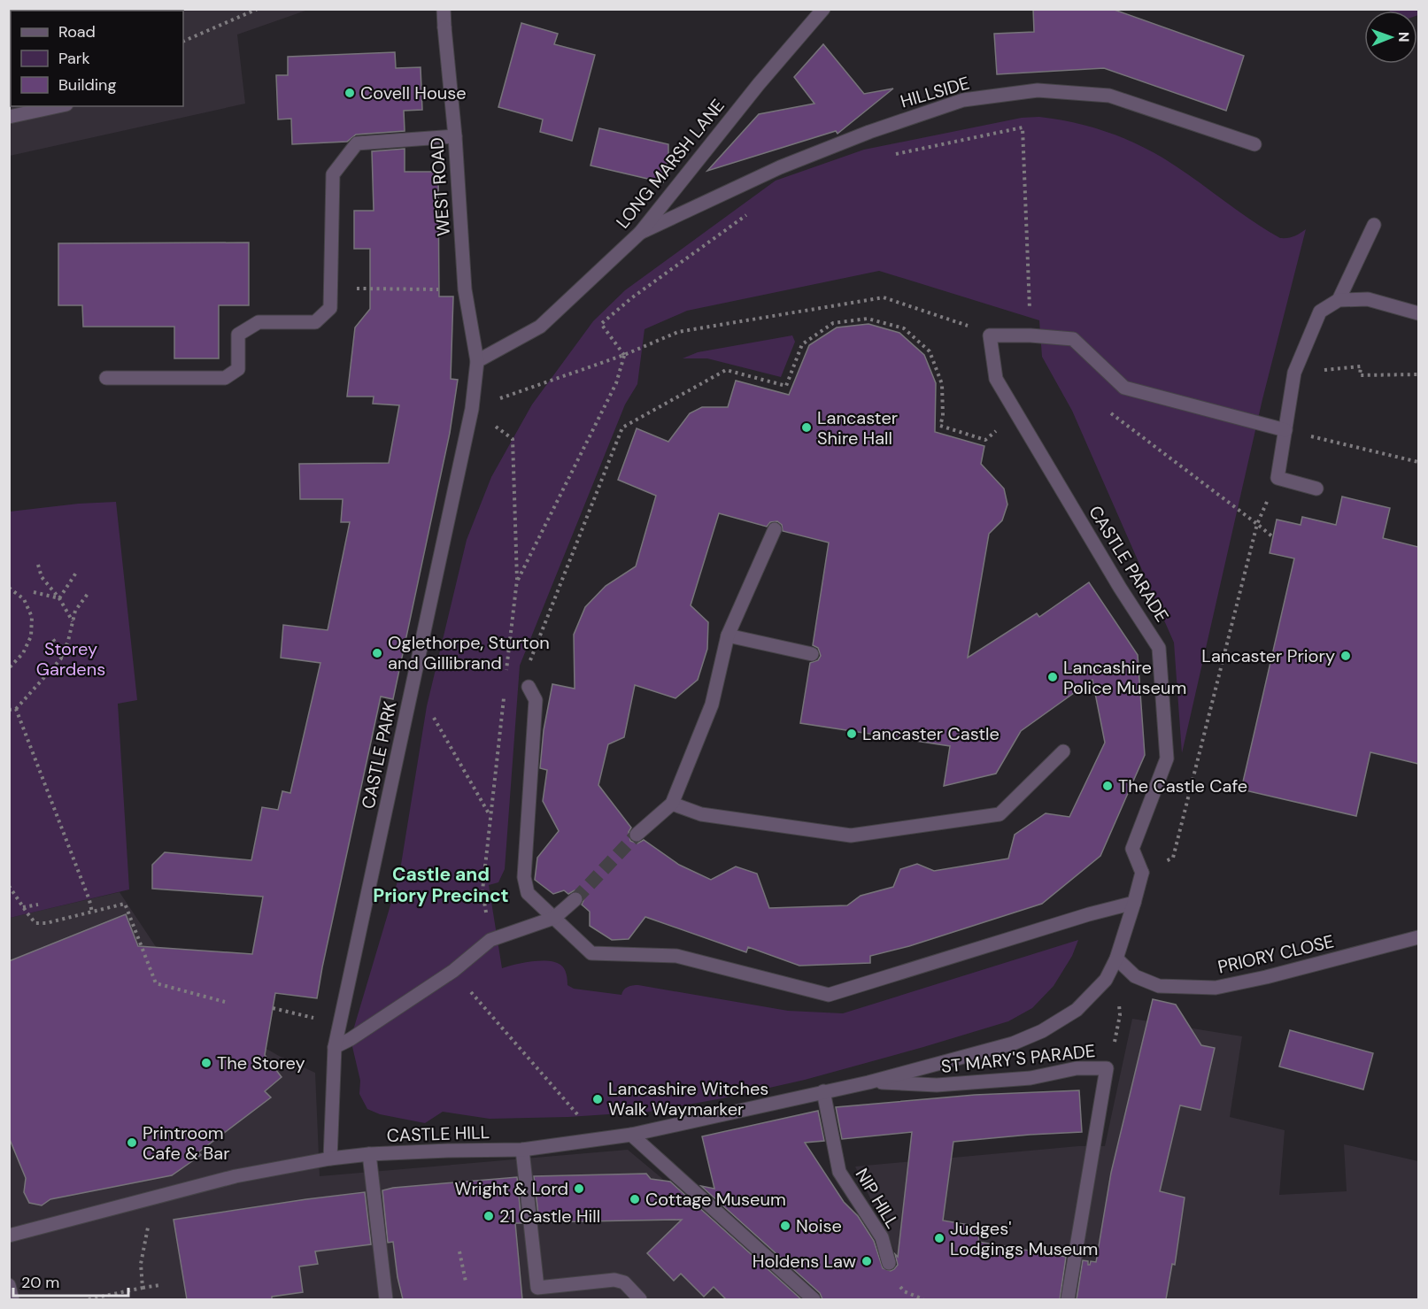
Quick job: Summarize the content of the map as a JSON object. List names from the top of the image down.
{
  "streets": {
    "street": [
      "HILLSIDE",
      "LONG MARSH LANE",
      "WEST ROAD",
      "CASTLE PARADE",
      "CASTLE PARK",
      "PRIORY CLOSE",
      "ST MARY'S PARADE",
      "CASTLE HILL",
      "NIP HILL"
    ]
  },
  "crossings": [
    ["HILLSIDE", "LONG MARSH LANE"],
    ["LONG MARSH LANE", "WEST ROAD"],
    ["LONG MARSH LANE", "CASTLE PARK"],
    ["WEST ROAD", "CASTLE PARK"],
    ["CASTLE PARADE", "ST MARY'S PARADE"],
    ["CASTLE PARK", "CASTLE HILL"],
    ["PRIORY CLOSE", "ST MARY'S PARADE"],
    ["ST MARY'S PARADE", "CASTLE HILL"],
    ["ST MARY'S PARADE", "NIP HILL"]
  ],
  "districts": ["Castle and Priory Precinct"],
  "parks": ["Storey Gardens"],
  "places": [
    "Covell House",
    "Lancaster Shire Hall",
    "Oglethorpe, Sturton and Gillibrand",
    "Lancaster Priory",
    "Lancashire Police Museum",
    "Lancaster Castle",
    "The Castle Cafe",
    "The Storey",
    "Lancashire Witches Walk Waymarker",
    "Printroom Cafe & Bar",
    "Wright & Lord",
    "Cottage Museum",
    "21 Castle Hill",
    "Noise",
    "Judges' Lodgings Museum",
    "Holdens Law"
  ],
  "legend": ["Road", "Park", "Building"],
  "scale_bar": "20 m",
  "north": "right"
}
